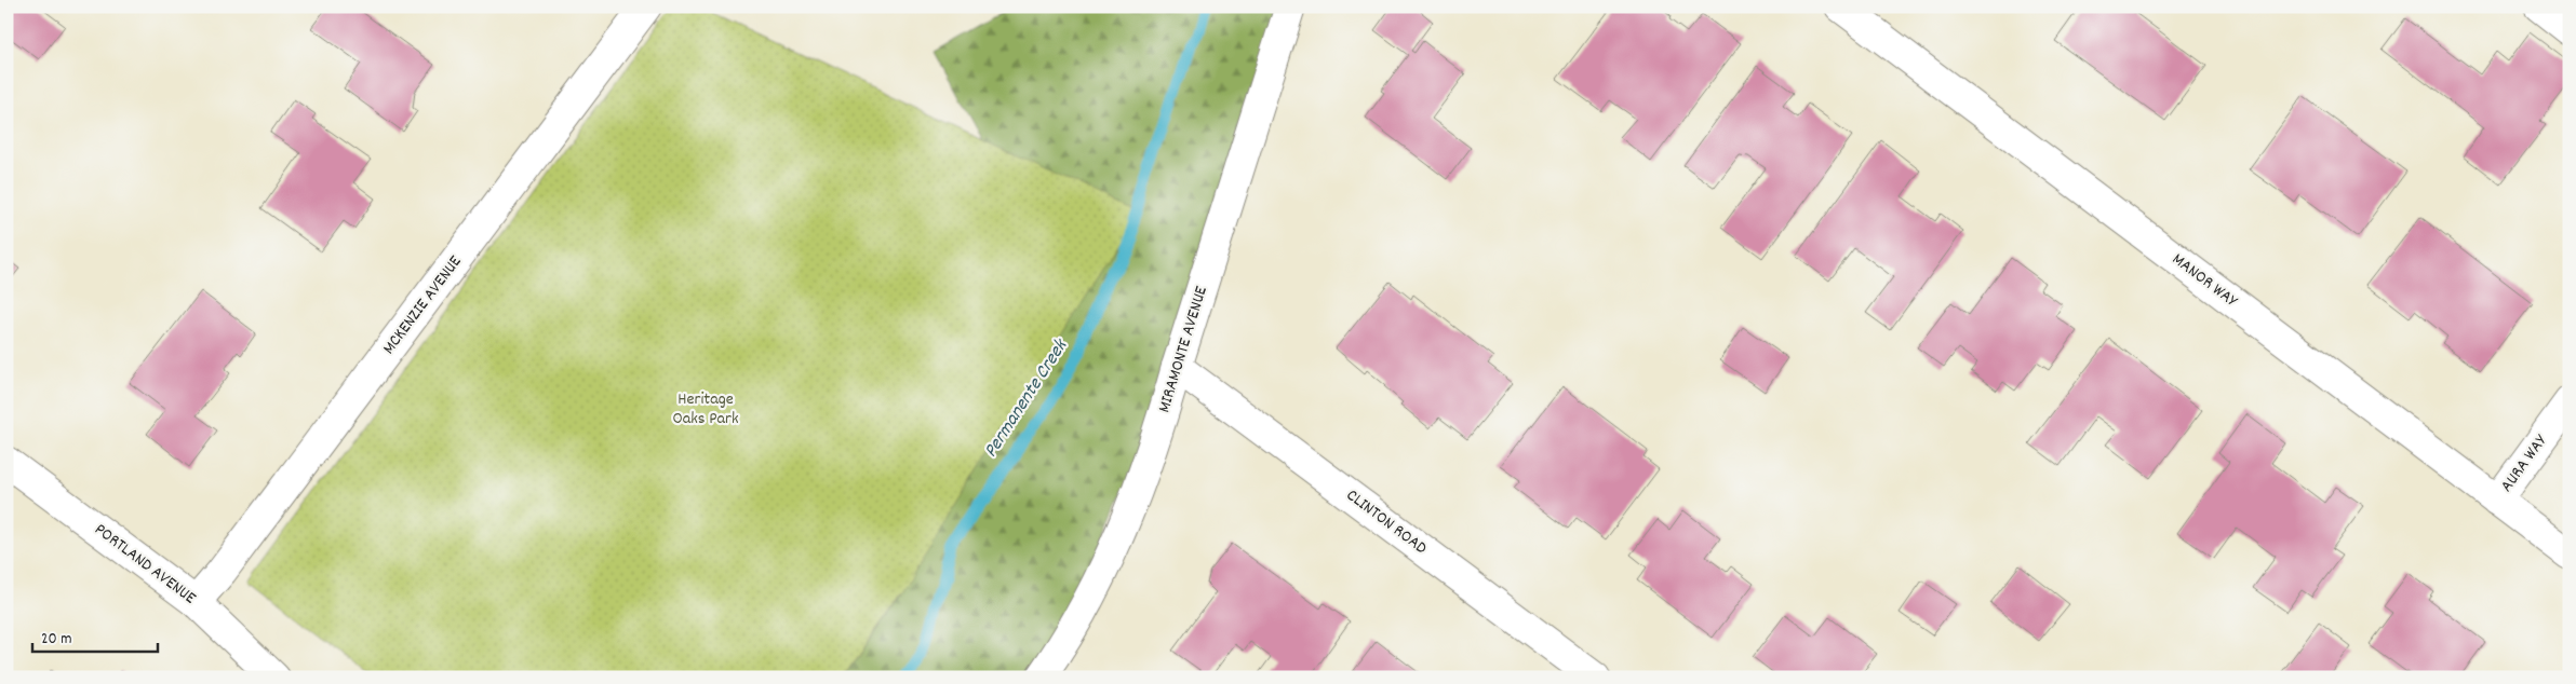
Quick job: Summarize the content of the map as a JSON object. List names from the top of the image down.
{
  "streets": {
    "street": [
      "MANOR WAY",
      "MCKENZIE AVENUE",
      "MIRAMONTE AVENUE",
      "AURA WAY",
      "CLINTON ROAD",
      "PORTLAND AVENUE"
    ]
  },
  "crossings": [
    ["MANOR WAY", "AURA WAY"],
    ["MCKENZIE AVENUE", "PORTLAND AVENUE"],
    ["MIRAMONTE AVENUE", "CLINTON ROAD"]
  ],
  "water": ["Permanente Creek"],
  "parks": ["Heritage Oaks Park"],
  "scale_bar": "20 m"
}
